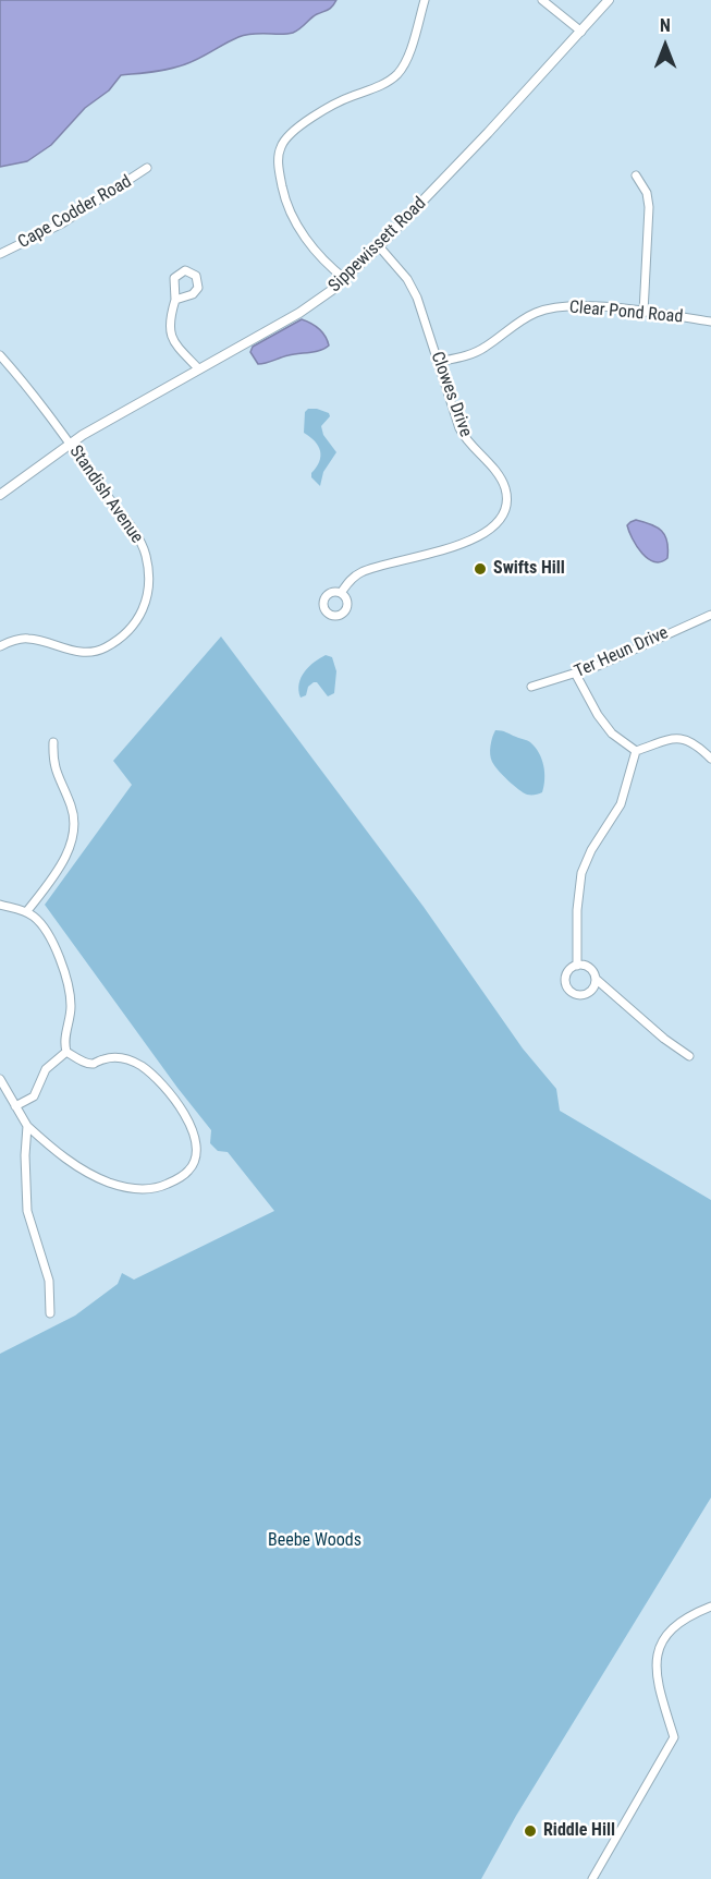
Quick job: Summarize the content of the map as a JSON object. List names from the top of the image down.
{
  "streets": {
    "main road": ["Sippewissett Road"],
    "street": [
      "Cape Codder Road",
      "Clear Pond Road",
      "Clowes Drive",
      "Standish Avenue",
      "Ter Heun Drive"
    ]
  },
  "crossings": [
    ["Sippewissett Road", "Clowes Drive"],
    ["Sippewissett Road", "Standish Avenue"],
    ["Clear Pond Road", "Clowes Drive"]
  ],
  "parks": ["Beebe Woods"],
  "places": ["Swifts Hill", "Riddle Hill"],
  "north": "top"
}
